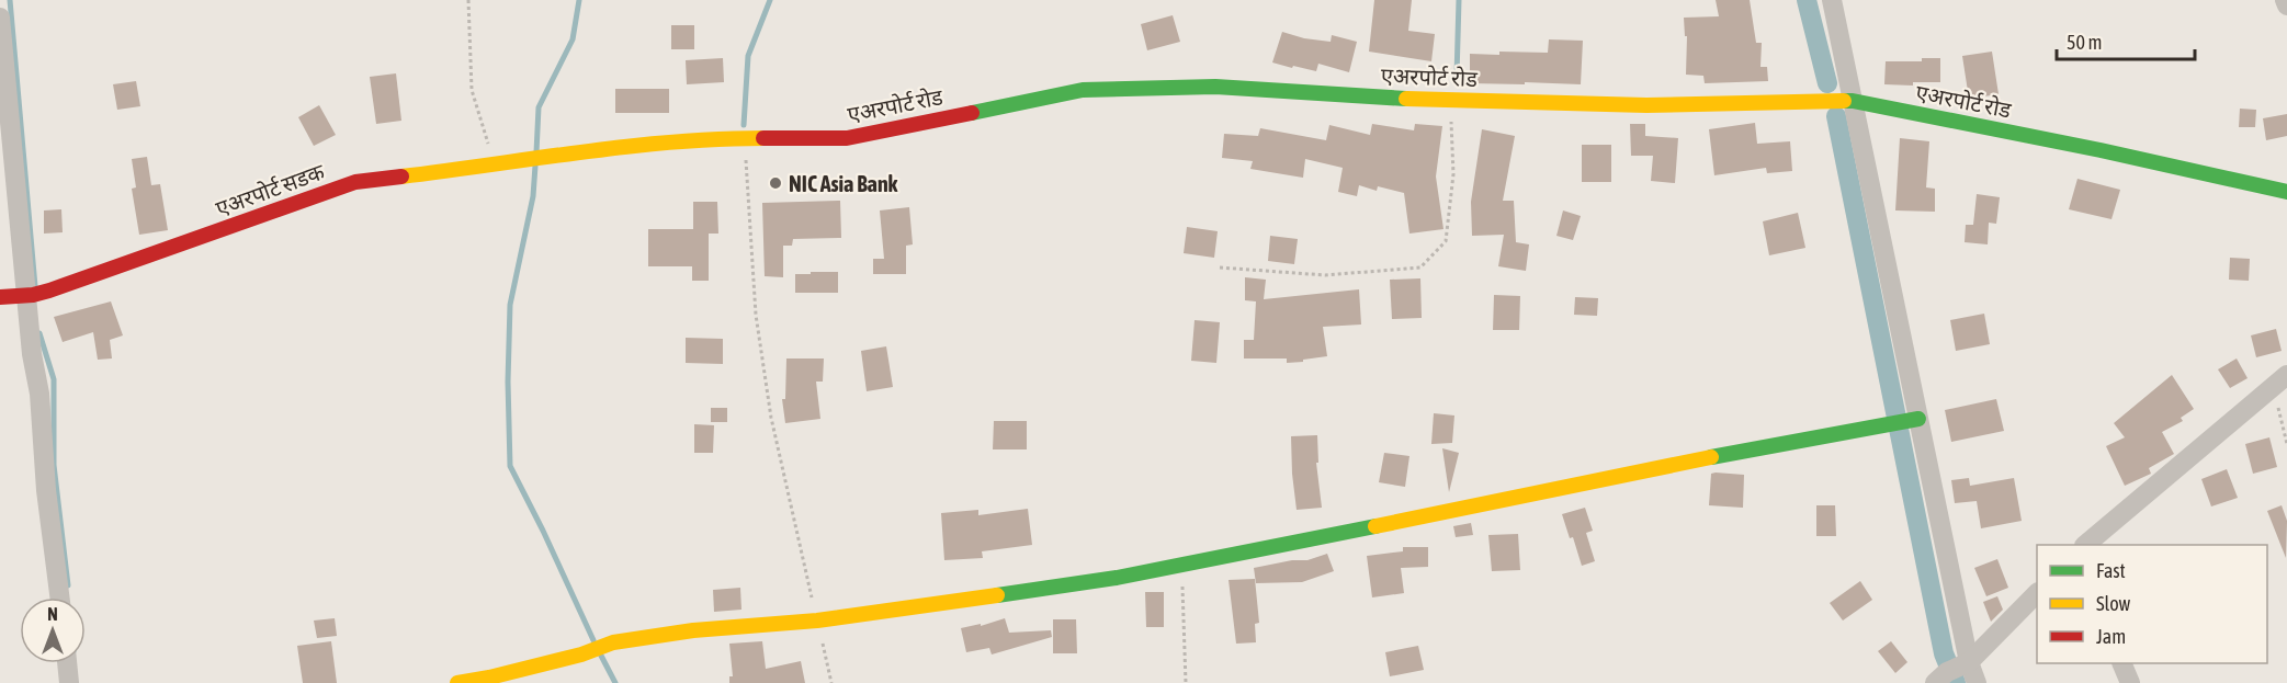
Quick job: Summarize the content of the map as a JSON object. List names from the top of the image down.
{
  "streets": {
    "street": ["एअरपोर्ट रोड", "एअरपोर्ट सडक"]
  },
  "crossings": [
    ["एअरपोर्ट रोड", "एअरपोर्ट सडक"]
  ],
  "places": ["NIC Asia Bank"],
  "legend": ["Fast", "Slow", "Jam"],
  "scale_bar": "50 m",
  "north": "top"
}
